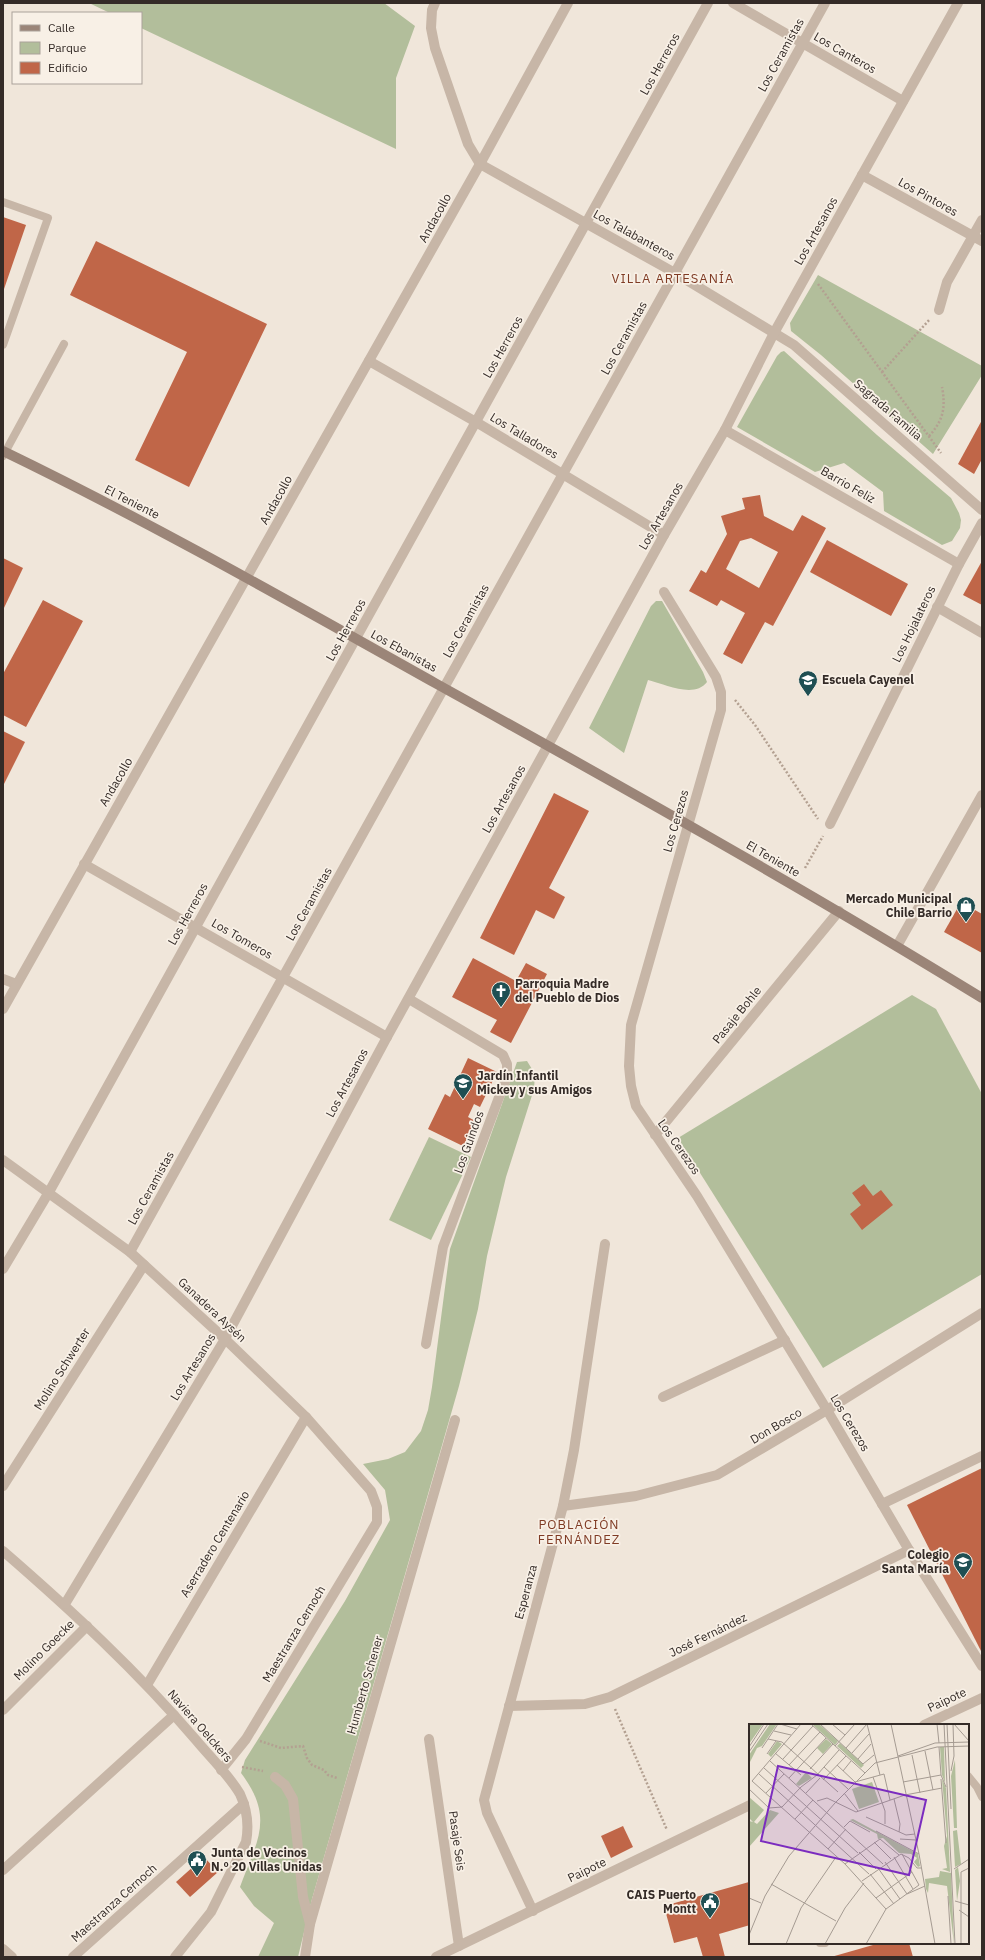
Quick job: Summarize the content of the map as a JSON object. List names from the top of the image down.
{
  "streets": {
    "main road": ["El Teniente", "Los Ebanistas"],
    "street": [
      "Los Canteros",
      "Los Ceramistas",
      "Los Herreros",
      "Los Pintores",
      "Andacollo",
      "Los Artesanos",
      "Los Talabanteros",
      "Sagrada Familia",
      "Los Talladores",
      "Barrio Feliz",
      "Los Hojalateros",
      "Los Cerezos",
      "Los Tomeros",
      "Pasaje Bohle",
      "Los Guindos",
      "Ganadera Aysén",
      "Molino Schwerter",
      "Don Bosco",
      "Aserradero Centenario",
      "Esperanza",
      "Maestranza Cernoch",
      "José Fernández",
      "Molino Goecke",
      "Humberto Schener",
      "Paipote",
      "Naviera Oelckers",
      "Pasaje Seis"
    ]
  },
  "crossings": [
    ["Los Canteros", "Los Ceramistas"],
    ["Los Canteros", "Los Artesanos"],
    ["Los Ceramistas", "Los Talabanteros"],
    ["Los Ceramistas", "Los Talladores"],
    ["Los Ceramistas", "Los Ebanistas"],
    ["Los Ceramistas", "Los Tomeros"],
    ["Los Ceramistas", "Ganadera Aysén"],
    ["Los Herreros", "Los Talabanteros"],
    ["Los Herreros", "Los Talladores"],
    ["Los Herreros", "Los Ebanistas"],
    ["Los Herreros", "Los Tomeros"],
    ["Los Herreros", "Ganadera Aysén"],
    ["Los Pintores", "Los Artesanos"],
    ["Andacollo", "Los Talabanteros"],
    ["Andacollo", "Los Talladores"],
    ["Andacollo", "El Teniente"],
    ["Andacollo", "Los Ebanistas"],
    ["Andacollo", "Los Tomeros"],
    ["Los Artesanos", "Los Talabanteros"],
    ["Los Artesanos", "Sagrada Familia"],
    ["Los Artesanos", "Los Talladores"],
    ["Los Artesanos", "Barrio Feliz"],
    ["Los Artesanos", "El Teniente"],
    ["Los Artesanos", "Los Ebanistas"],
    ["Los Artesanos", "Los Tomeros"],
    ["Los Artesanos", "Los Guindos"],
    ["Los Artesanos", "Ganadera Aysén"],
    ["Los Artesanos", "Naviera Oelckers"],
    ["Los Talabanteros", "Sagrada Familia"],
    ["Barrio Feliz", "Los Hojalateros"],
    ["El Teniente", "Los Ebanistas"],
    ["El Teniente", "Los Cerezos"],
    ["El Teniente", "Pasaje Bohle"],
    ["Los Cerezos", "Pasaje Bohle"],
    ["Los Cerezos", "Don Bosco"],
    ["Los Cerezos", "José Fernández"],
    ["Ganadera Aysén", "Molino Schwerter"],
    ["Ganadera Aysén", "Aserradero Centenario"],
    ["Ganadera Aysén", "Maestranza Cernoch"],
    ["Don Bosco", "Esperanza"],
    ["Aserradero Centenario", "Naviera Oelckers"],
    ["Esperanza", "José Fernández"],
    ["Esperanza", "Paipote"],
    ["Maestranza Cernoch", "Naviera Oelckers"],
    ["Molino Goecke", "Naviera Oelckers"],
    ["Paipote", "Pasaje Seis"]
  ],
  "districts": ["VILLA ARTESANÍA", "POBLACIÓN FERNÁNDEZ"],
  "places": {
    "school or university": ["Escuela Cayenel", "Jardín Infantil Mickey y sus Amigos", "Colegio Santa María"],
    "shop": ["Mercado Municipal Chile Barrio"],
    "church": ["Parroquia Madre del Pueblo de Dios"],
    "public building": ["Junta de Vecinos N.º 20 Villas Unidas", "CAIS Puerto Montt"]
  },
  "legend": ["Calle", "Parque", "Edificio"]
}
